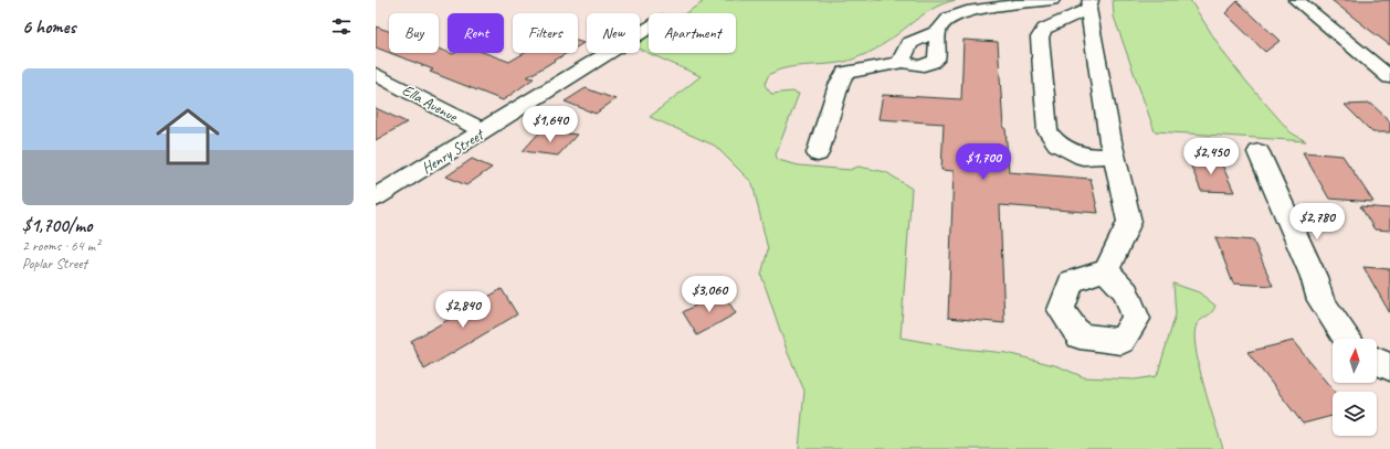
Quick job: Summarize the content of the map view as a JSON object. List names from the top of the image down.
{
  "streets": {
    "street": ["Ella Avenue", "Henry Street"]
  },
  "crossings": [
    ["Ella Avenue", "Henry Street"]
  ],
  "north": "top",
  "page": {
    "heading": "6 homes",
    "chip": [
      "Buy",
      "Rent",
      "Filters",
      "New",
      "Apartment"
    ],
    "list": [
      {
        "name": "$1,700/mo",
        "note": "2 rooms · 64 m² · Poplar Street"
      }
    ],
    "price": [
      "$1,640",
      "$2,450",
      "$1,700",
      "$2,780",
      "$3,060",
      "$2,840"
    ]
  }
}
